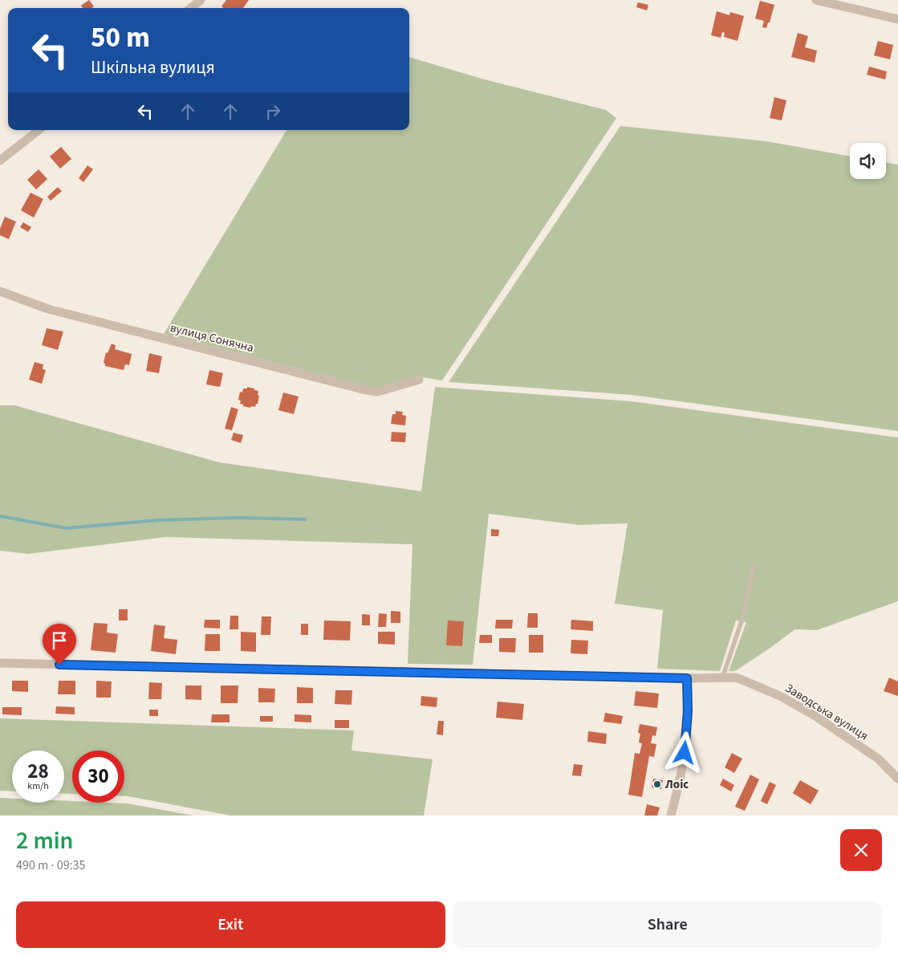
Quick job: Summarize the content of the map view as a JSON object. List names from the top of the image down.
{
  "streets": {
    "street": ["вулиця Сонячна", "Заводська вулиця"]
  },
  "places": ["Лоіс"],
  "page": {
    "turn": ["50 m", "Шкільна вулиця"],
    "speed": "28 km/h",
    "limit": "30",
    "heading": ["2 min", "490 m · 09:35"],
    "buttons": ["Exit", "Share"]
  }
}
